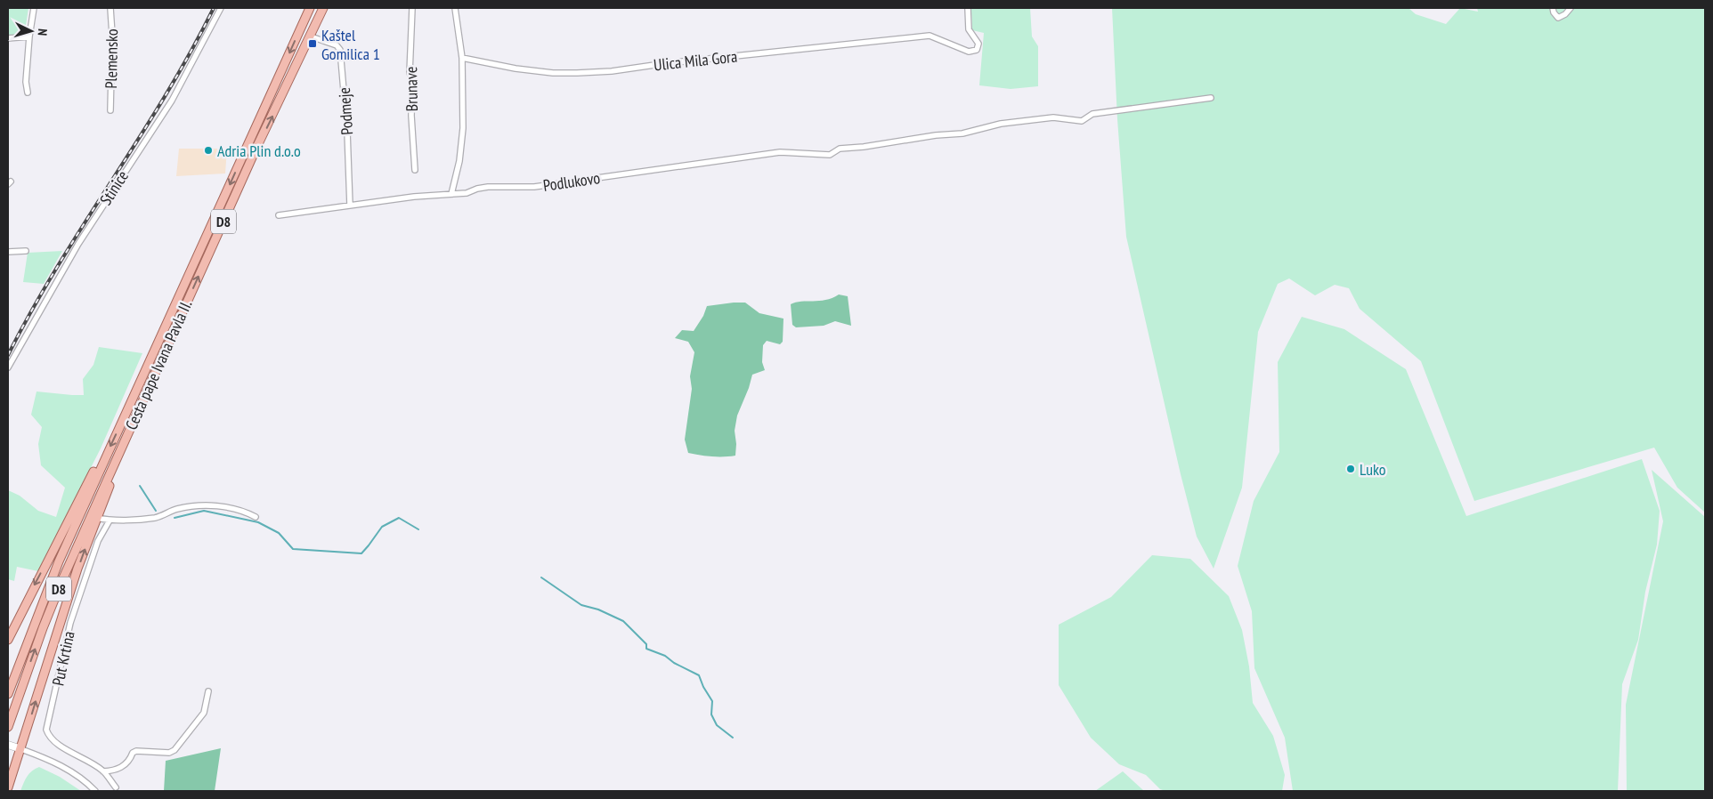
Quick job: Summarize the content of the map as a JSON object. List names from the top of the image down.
{
  "streets": {
    "main road": ["D8", "Cesta pape Ivana Pavla II."],
    "street": [
      "Plemensko",
      "Ulica Mila Gora",
      "Brunave",
      "Podmeje",
      "Podlukovo",
      "Stinice",
      "Put Krtina"
    ]
  },
  "crossings": [
    ["Podmeje", "Podlukovo"],
    ["Podmeje", "Cesta pape Ivana Pavla II."]
  ],
  "places": {
    "transit": ["Kaštel Gomilica 1"],
    "other": ["Adria Plin d.o.o", "Luko"]
  },
  "north": "right"
}
